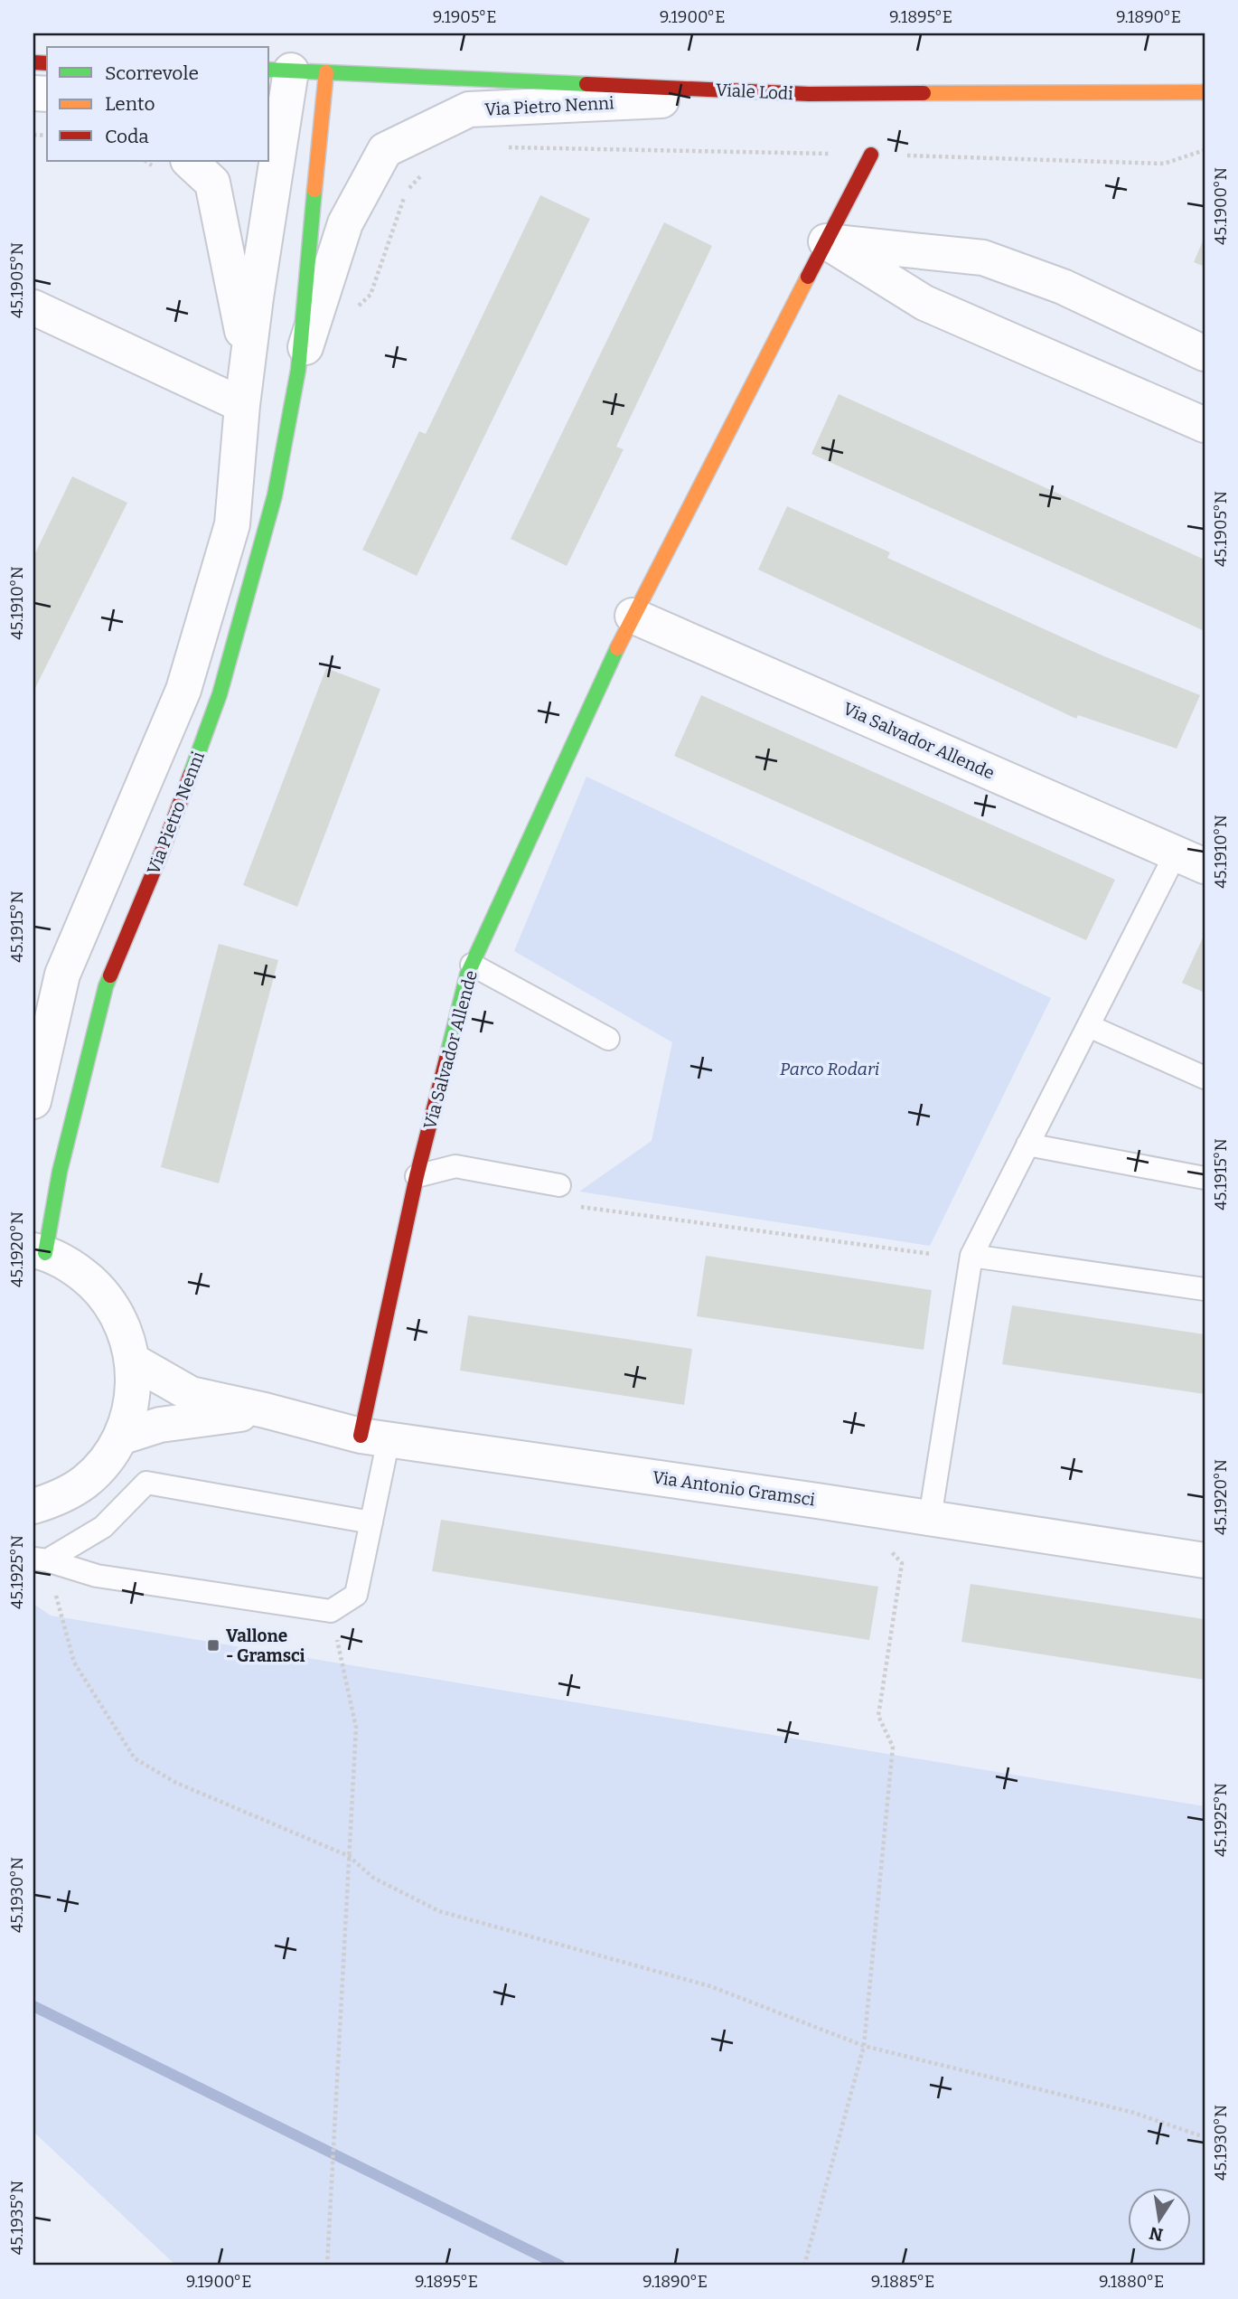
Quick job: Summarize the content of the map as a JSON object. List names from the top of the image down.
{
  "streets": {
    "street": [
      "Viale Lodi",
      "Via Pietro Nenni",
      "Via Salvador Allende",
      "Via Antonio Gramsci"
    ]
  },
  "crossings": [
    ["Viale Lodi", "Via Pietro Nenni"],
    ["Via Salvador Allende", "Via Antonio Gramsci"]
  ],
  "parks": ["Parco Rodari"],
  "places": {
    "transit": ["Vallone - Gramsci"]
  },
  "legend": ["Scorrevole", "Lento", "Coda"],
  "north": "bottom",
  "coordinates": [
    "9.1905°E",
    "9.1900°E",
    "9.1895°E",
    "9.1890°E",
    "45.1900°N",
    "45.1905°N",
    "45.1910°N",
    "45.1915°N",
    "45.1920°N",
    "45.1925°N",
    "45.1930°N",
    "45.1935°N",
    "9.1885°E",
    "9.1880°E"
  ]
}
